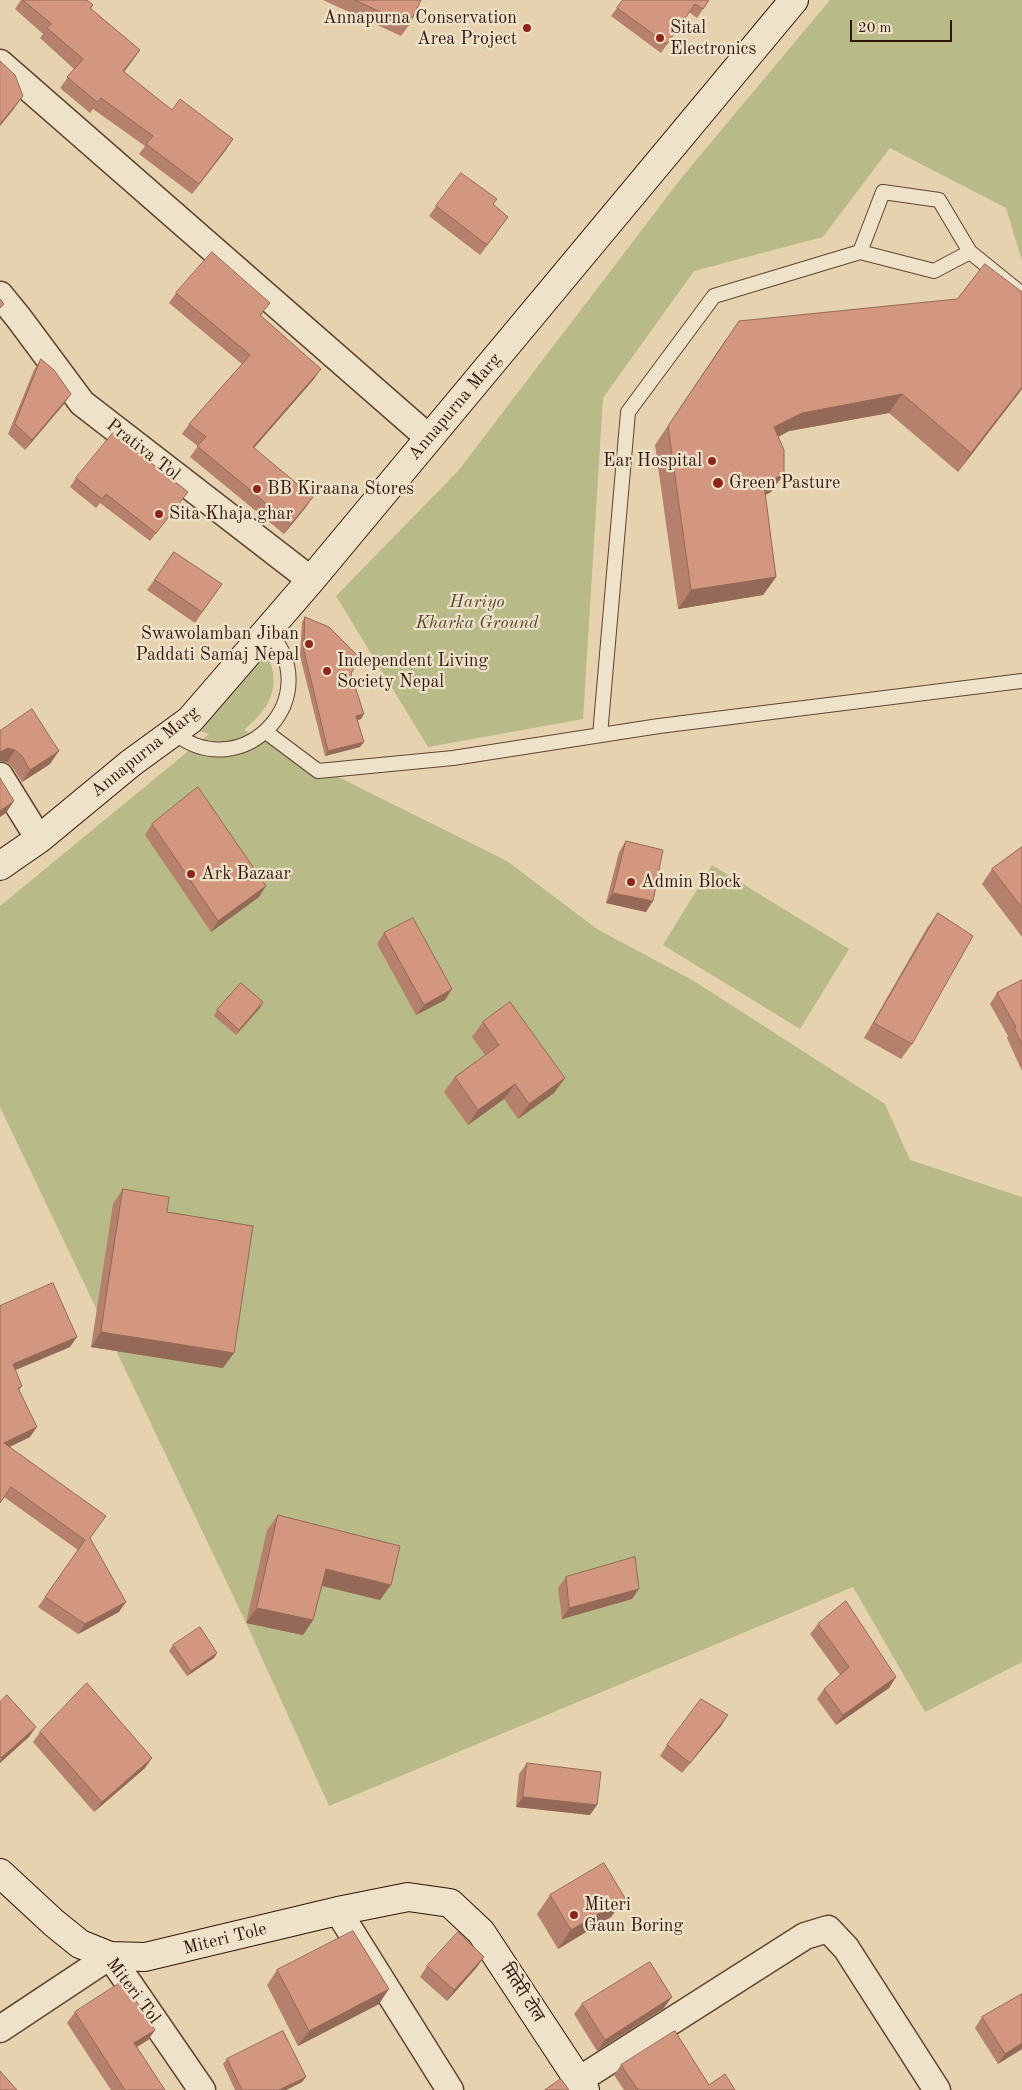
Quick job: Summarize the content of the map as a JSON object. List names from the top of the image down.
{
  "streets": {
    "main road": [
      "Annapurna Marg",
      "Miteri Tole",
      "Miteri Tol",
      "मितेरी टोल"
    ],
    "street": ["Prativa Tol"]
  },
  "crossings": [
    ["Annapurna Marg", "Prativa Tol"],
    ["Miteri Tole", "Miteri Tol"],
    ["Miteri Tole", "मितेरी टोल"]
  ],
  "parks": ["Hariyo Kharka Ground"],
  "places": [
    "Annapurna Conservation Area Project",
    "Sital Electronics",
    "Ear Hospital",
    "Green Pasture",
    "BB Kiraana Stores",
    "Sita Khaja ghar",
    "Swawolamban Jiban Paddati Samaj Nepal",
    "Independent Living Society Nepal",
    "Ark Bazaar",
    "Admin Block",
    "Miteri Gaun Boring"
  ],
  "scale_bar": "20 m"
}
